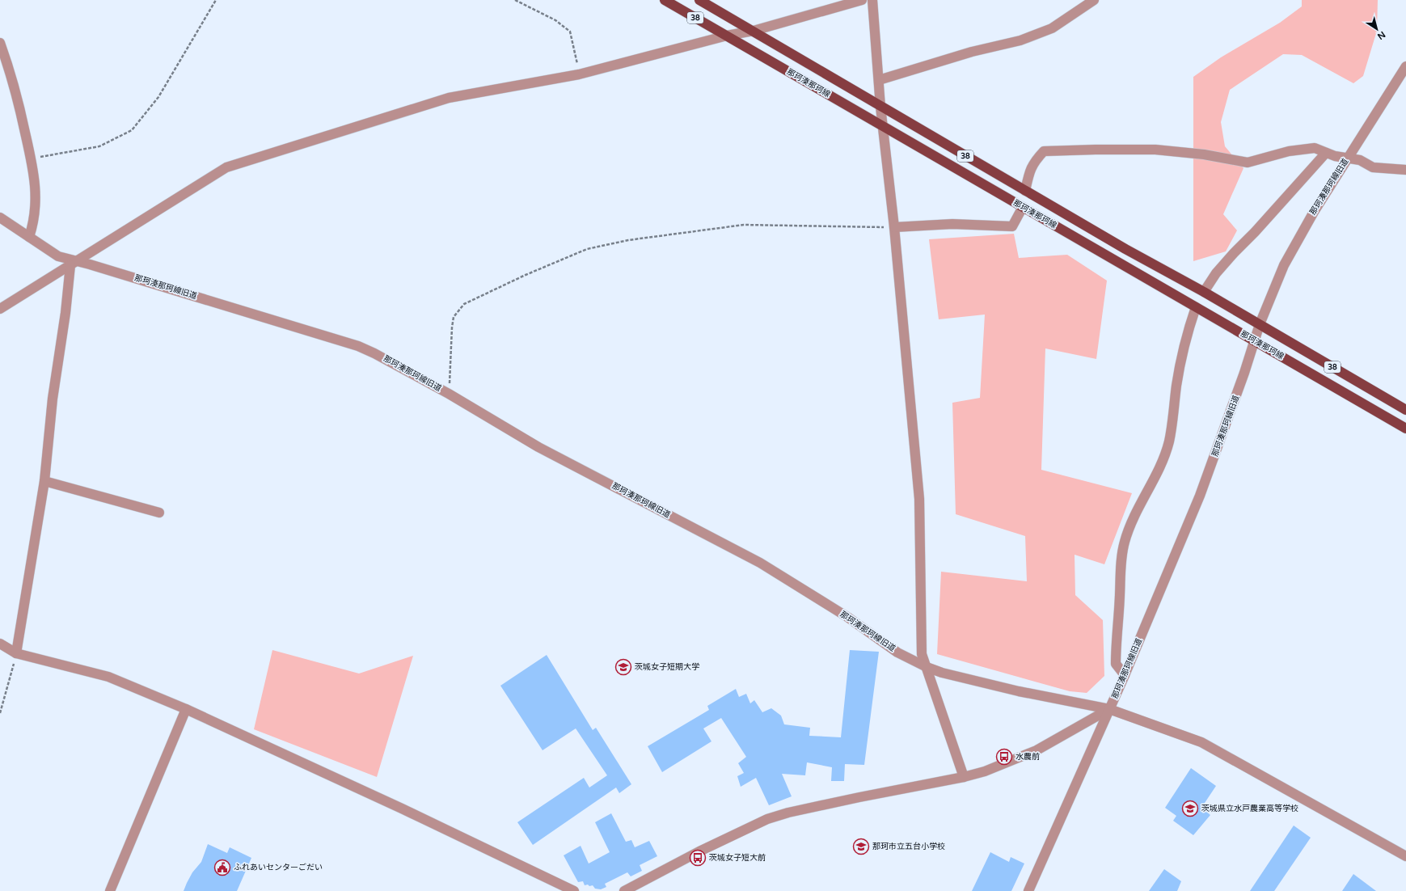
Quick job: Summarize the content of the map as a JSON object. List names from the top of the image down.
{
  "streets": {
    "main road": ["38", "那珂湊那珂線"],
    "street": ["那珂湊那珂線旧道"]
  },
  "crossings": [
    ["那珂湊那珂線", "那珂湊那珂線旧道"]
  ],
  "places": {
    "school or university": ["茨城女子短期大学", "茨城県立水戸農業高等学校", "那珂市立五台小学校"],
    "bus stop": ["水農前", "茨城女子短大前"],
    "public building": ["ふれあいセンターごだい"]
  },
  "north": "bottom right"
}
